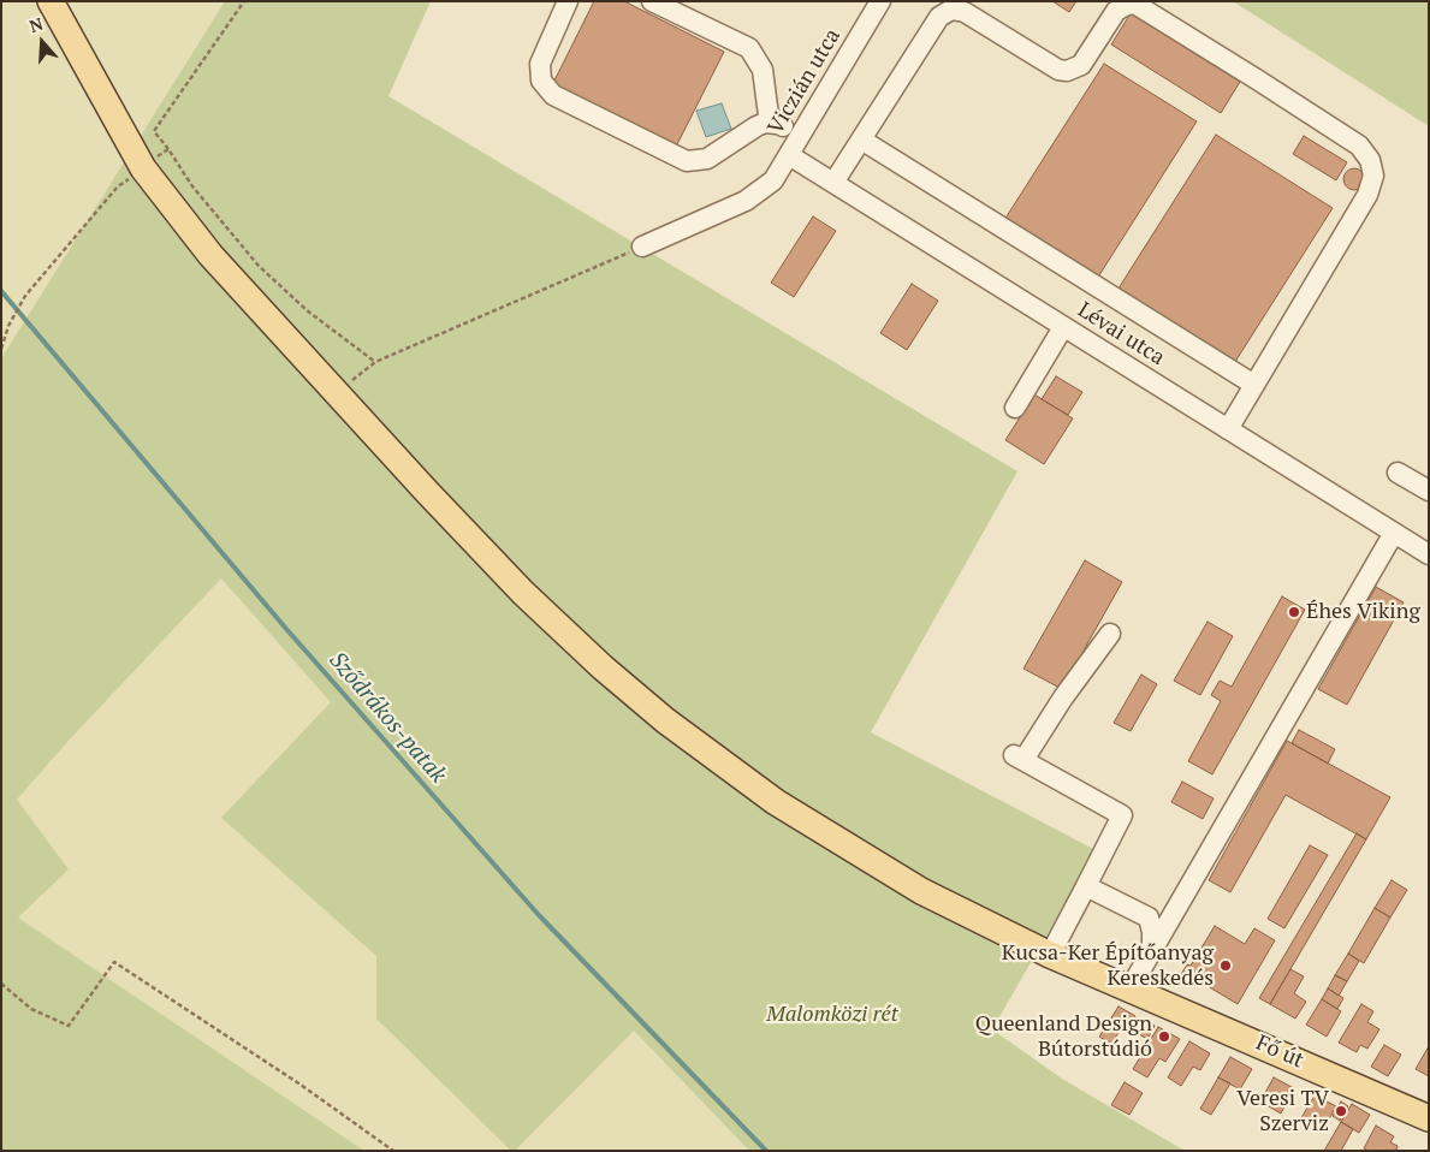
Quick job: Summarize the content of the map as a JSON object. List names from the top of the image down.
{
  "streets": {
    "main road": ["Fő út"],
    "street": ["Viczián utca", "Lévai utca"]
  },
  "crossings": [
    ["Viczián utca", "Lévai utca"]
  ],
  "water": ["Sződrákos-patak"],
  "parks": ["Malomközi rét"],
  "places": [
    "Éhes Viking",
    "Kucsa-Ker Építőanyag Kereskedés",
    "Queenland Design Bútorstúdió",
    "Veresi TV Szerviz"
  ],
  "north": "top"
}
